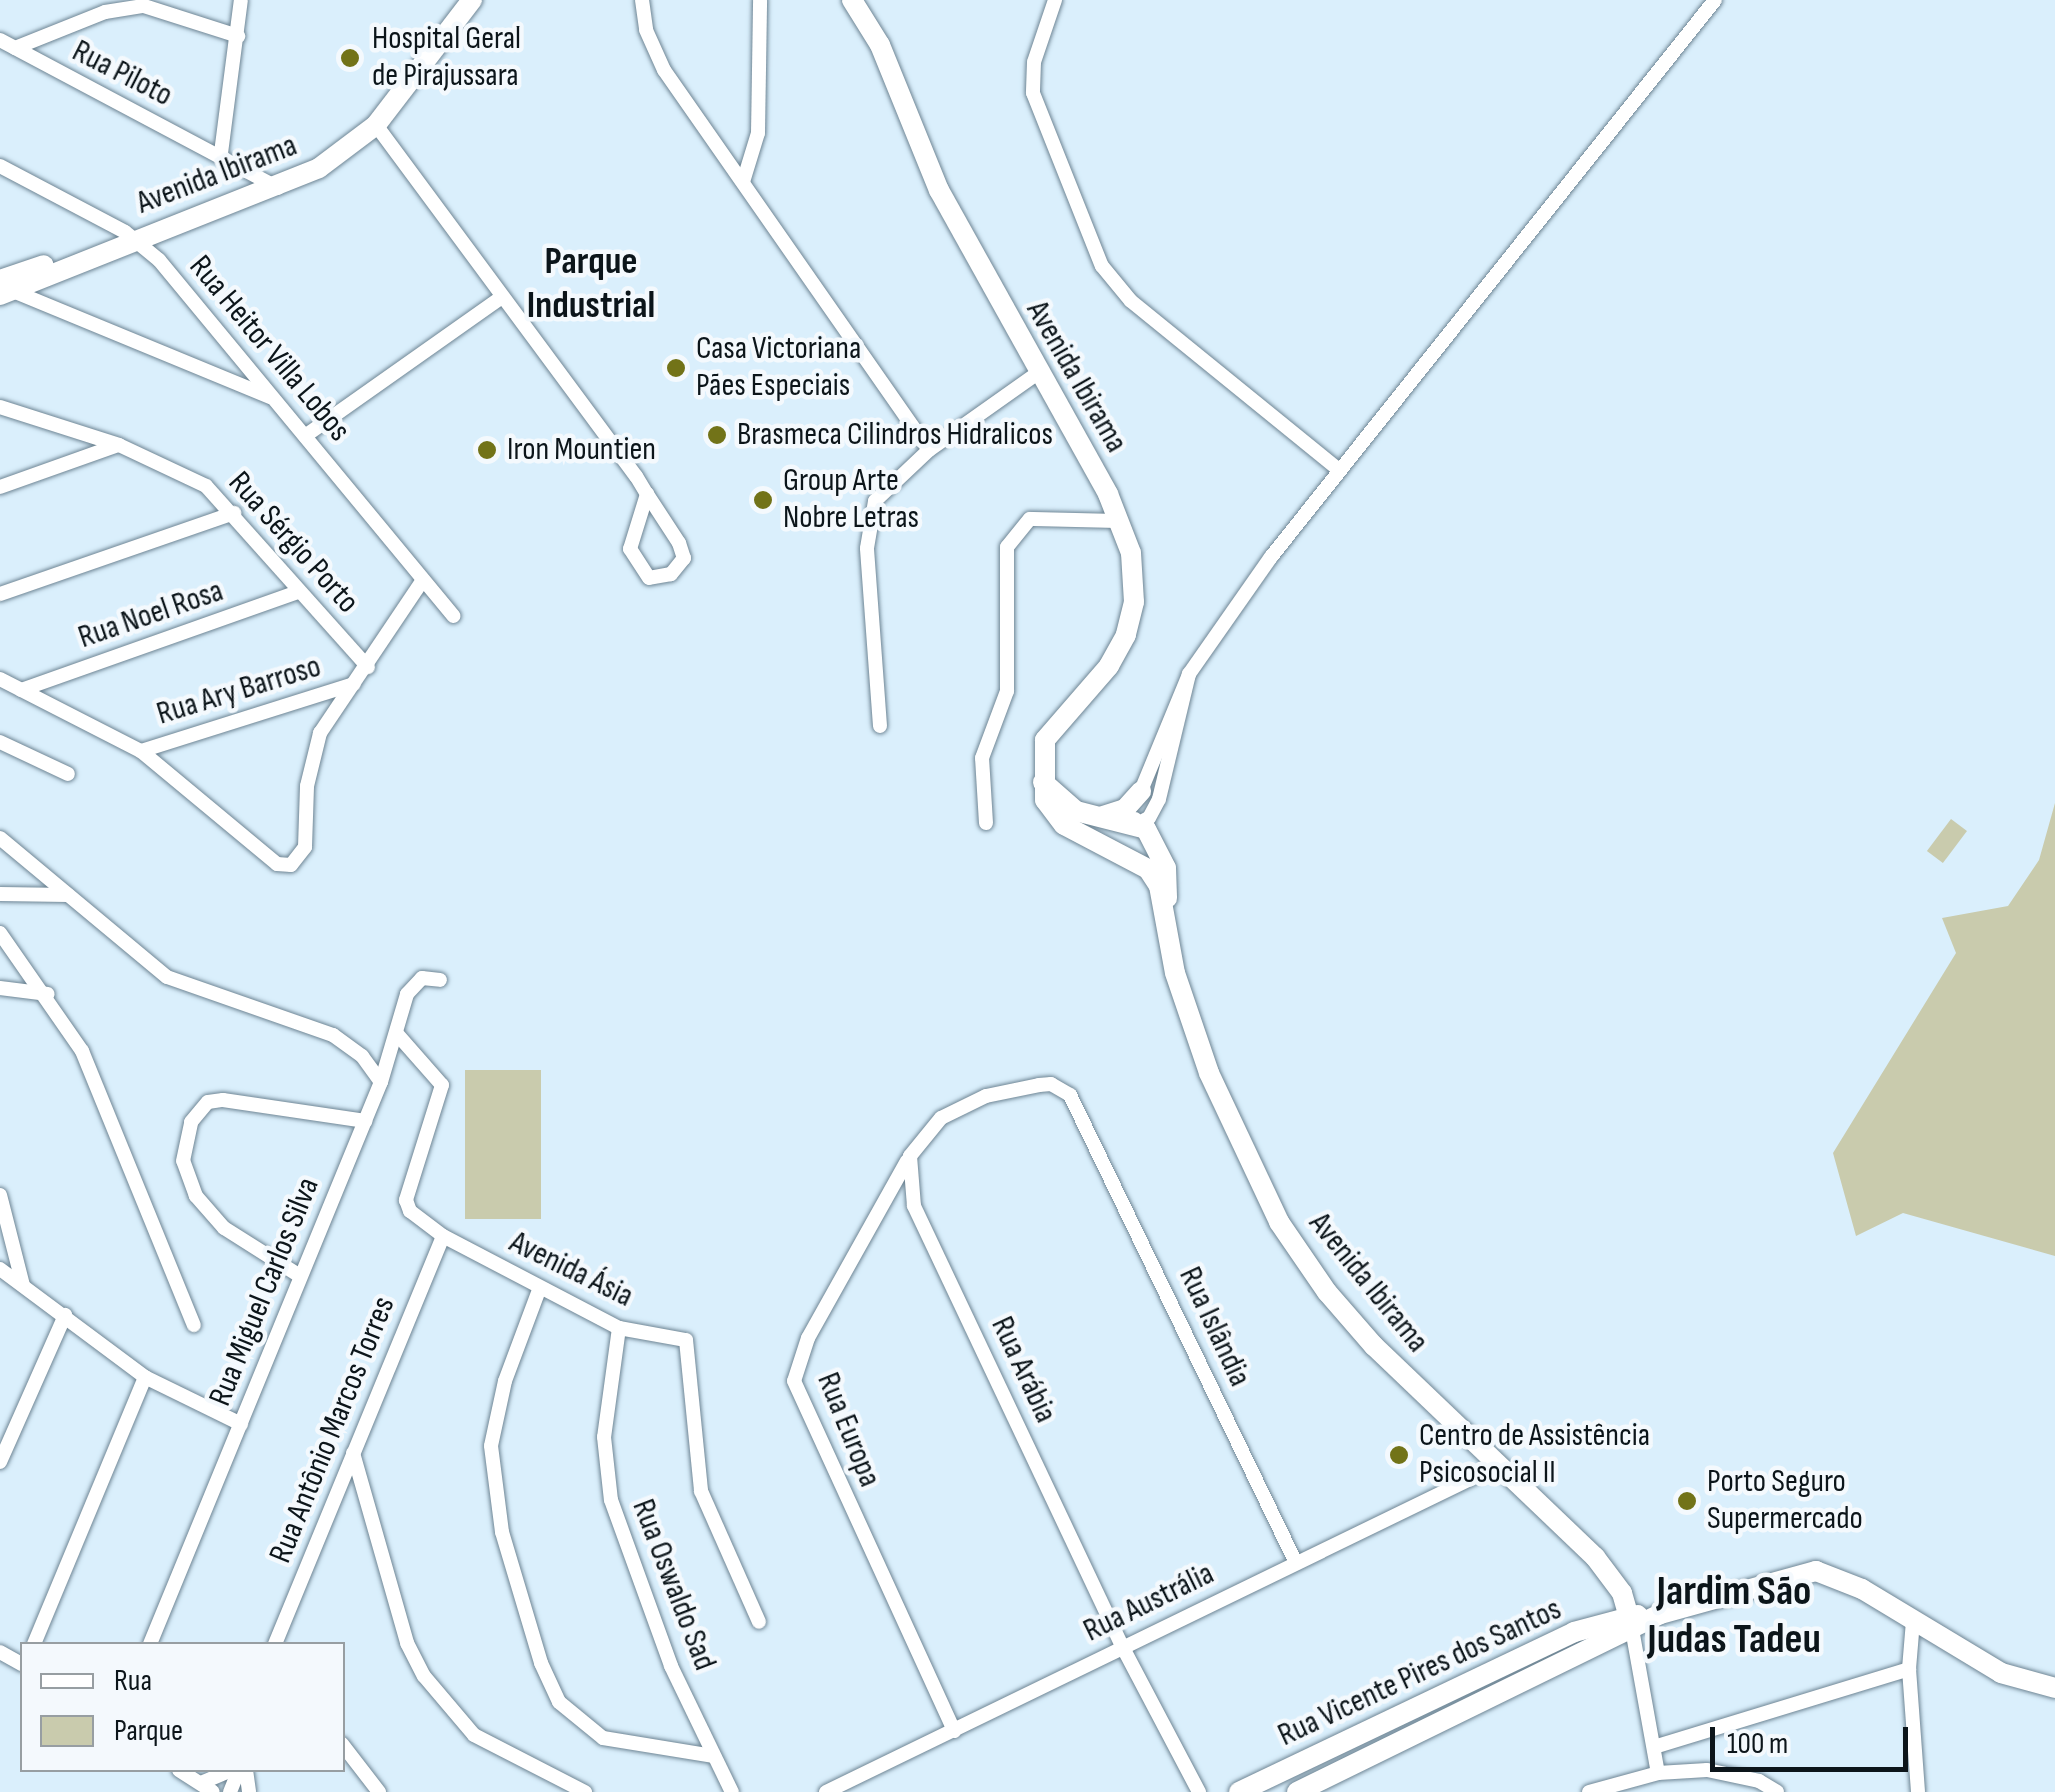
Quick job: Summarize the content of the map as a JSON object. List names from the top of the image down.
{
  "streets": {
    "main road": ["Avenida Ibirama", "Rua Vicente Pires dos Santos"],
    "street": [
      "Rua Piloto",
      "Rua Heitor Villa Lobos",
      "Rua Sérgio Porto",
      "Rua Noel Rosa",
      "Rua Ary Barroso",
      "Avenida Ásia",
      "Rua Miguel Carlos Silva",
      "Rua Islândia",
      "Rua Arábia",
      "Rua Antônio Marcos Torres",
      "Rua Europa",
      "Rua Oswaldo Sad",
      "Rua Austrália"
    ]
  },
  "crossings": [
    ["Rua Piloto", "Avenida Ibirama"],
    ["Avenida Ibirama", "Rua Heitor Villa Lobos"],
    ["Avenida Ibirama", "Rua Austrália"],
    ["Avenida Ibirama", "Rua Vicente Pires dos Santos"],
    ["Rua Sérgio Porto", "Rua Noel Rosa"],
    ["Avenida Ásia", "Rua Miguel Carlos Silva"],
    ["Avenida Ásia", "Rua Antônio Marcos Torres"],
    ["Avenida Ásia", "Rua Oswaldo Sad"],
    ["Rua Islândia", "Rua Arábia"],
    ["Rua Islândia", "Rua Europa"],
    ["Rua Islândia", "Rua Austrália"],
    ["Rua Arábia", "Rua Europa"],
    ["Rua Arábia", "Rua Austrália"],
    ["Rua Europa", "Rua Austrália"]
  ],
  "districts": ["Parque Industrial", "Jardim São Judas Tadeu"],
  "places": [
    "Hospital Geral de Pirajussara",
    "Casa Victoriana Pães Especiais",
    "Brasmeca Cilindros Hidralicos",
    "Iron Mountien",
    "Group Arte Nobre Letras",
    "Centro de Assistência Psicosocial II",
    "Porto Seguro Supermercado"
  ],
  "legend": ["Rua", "Parque"],
  "scale_bar": "100 m"
}
